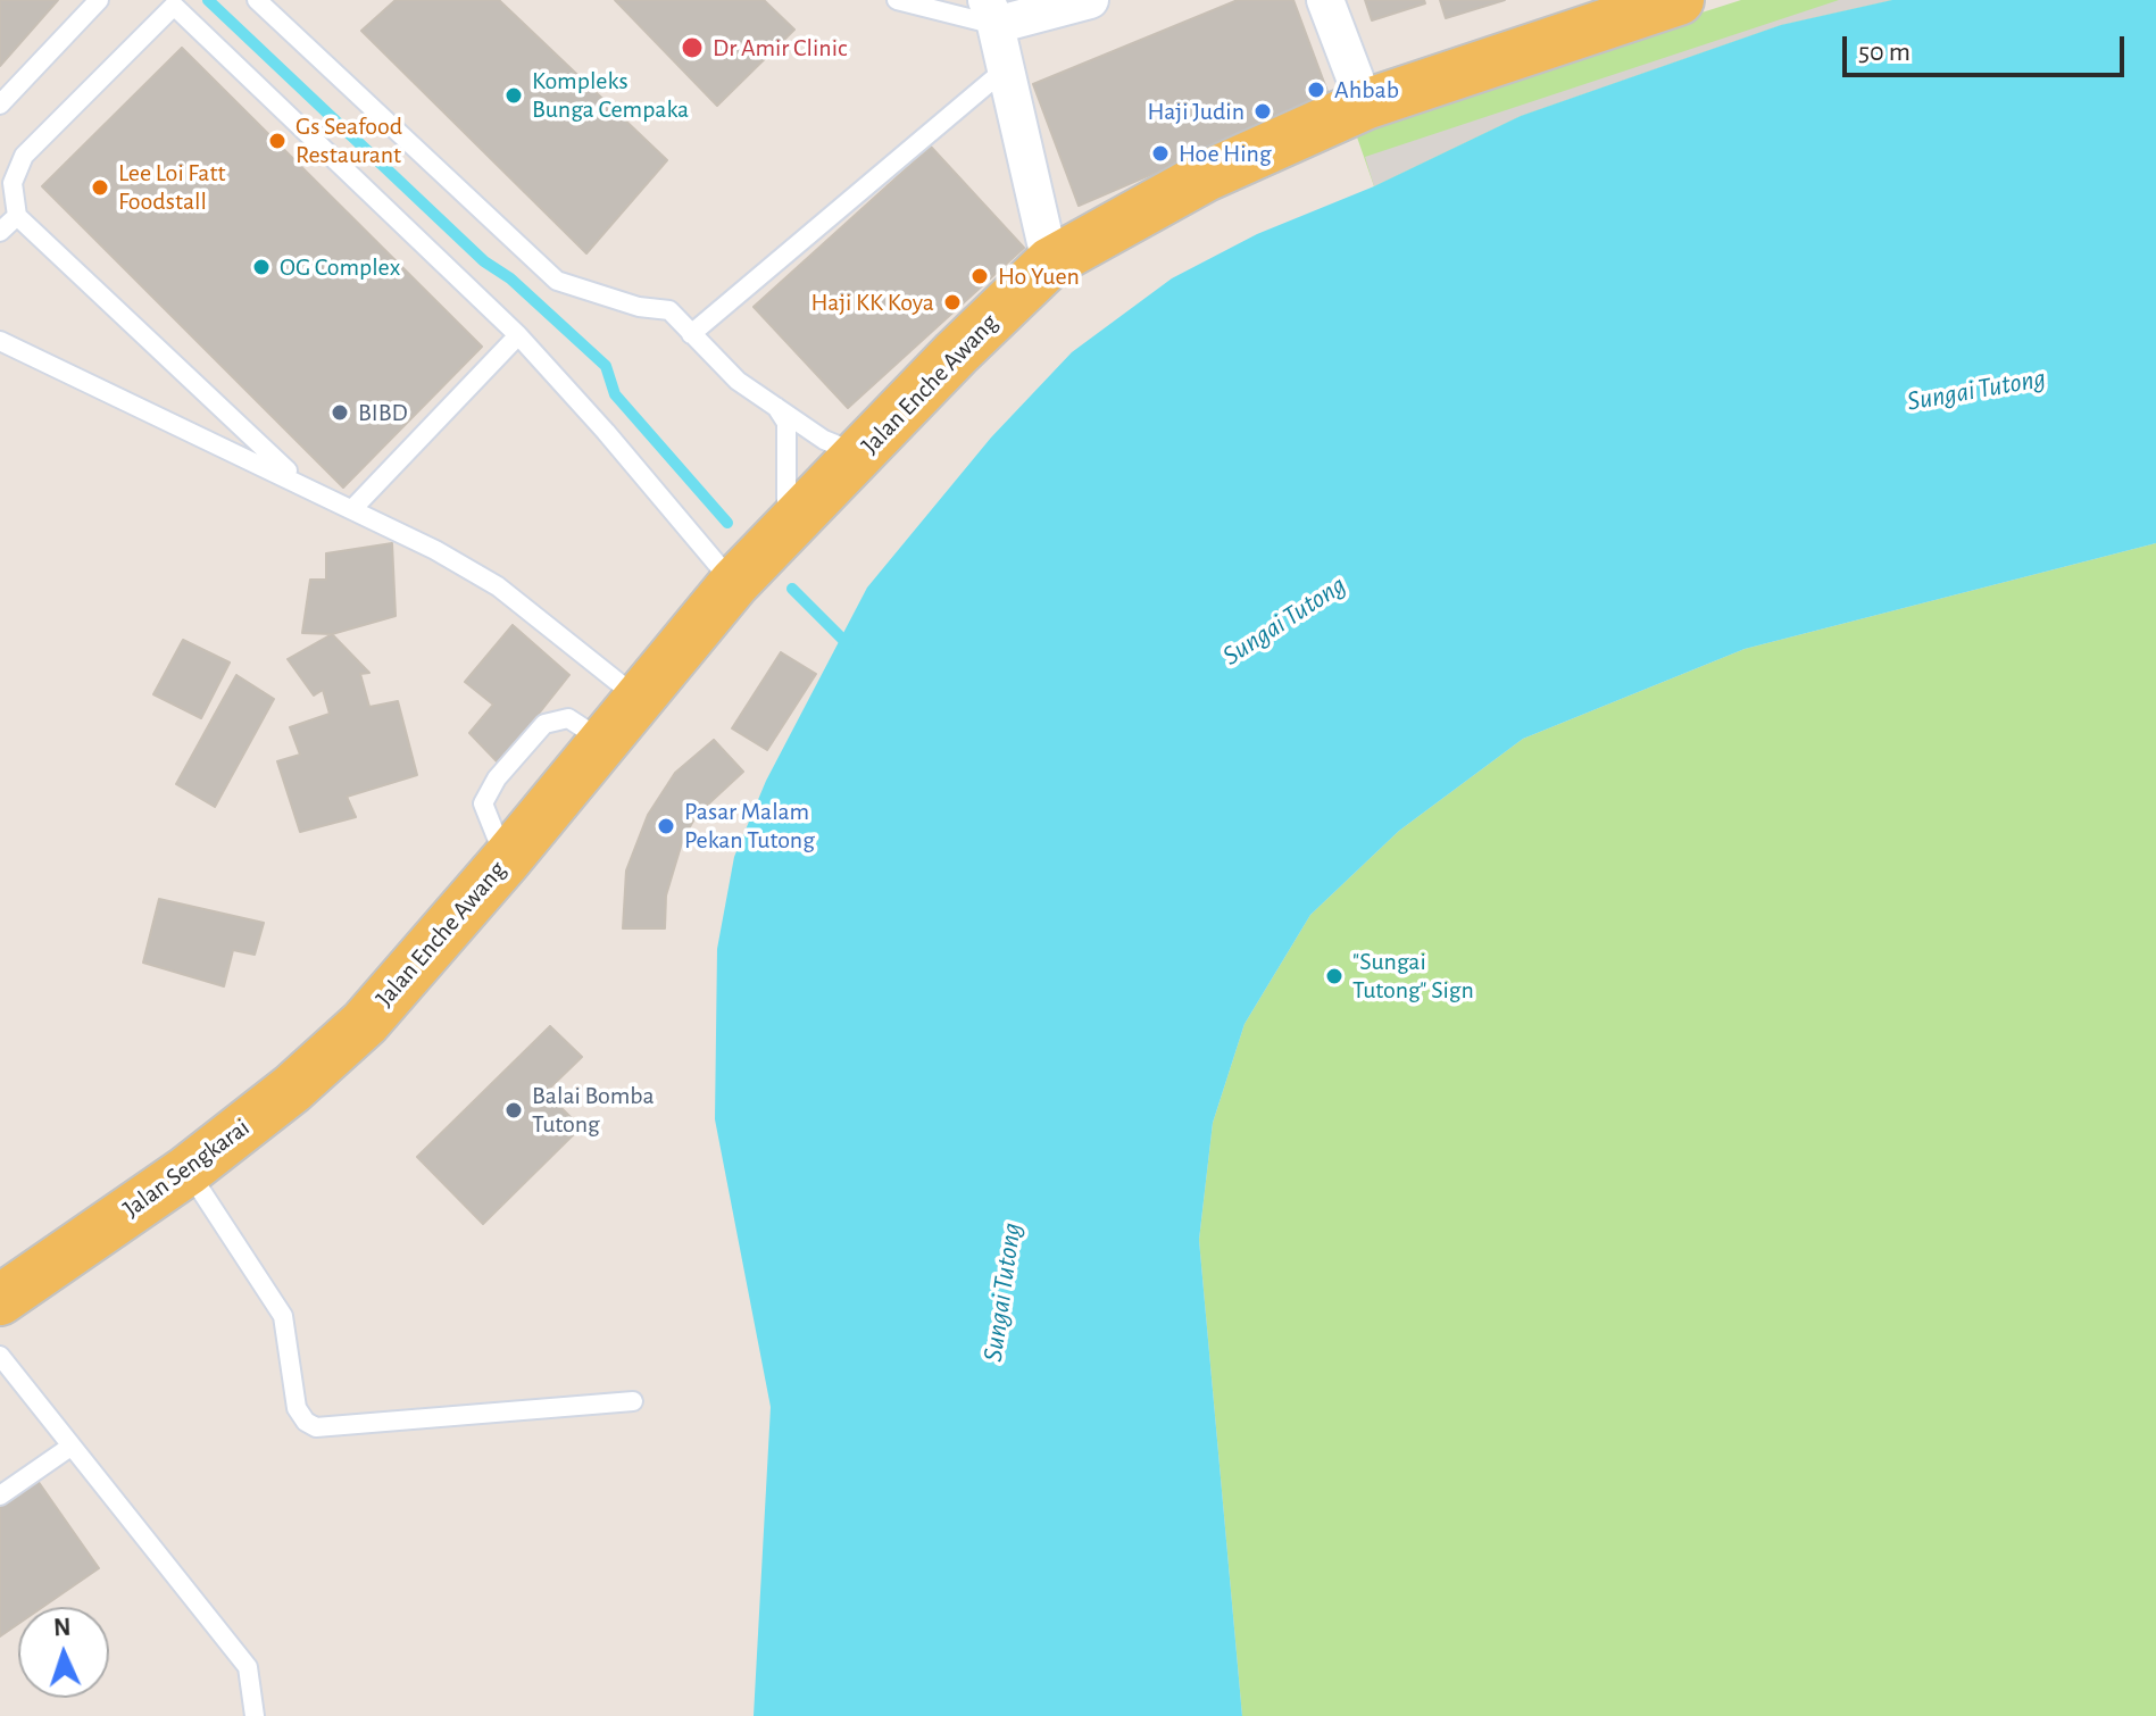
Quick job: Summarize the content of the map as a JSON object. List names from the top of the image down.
{
  "streets": {
    "main road": ["Jalan Enche Awang", "Jalan Sengkarai"]
  },
  "crossings": [
    ["Jalan Enche Awang", "Jalan Sengkarai"]
  ],
  "water": ["Sungai Tutong"],
  "places": [
    "Dr Amir Clinic",
    "Ahbab",
    "Kompleks Bunga Cempaka",
    "Haji Judin",
    "Gs Seafood Restaurant",
    "Hoe Hing",
    "Lee Loi Fatt Foodstall",
    "OG Complex",
    "Ho Yuen",
    "Haji KK Koya",
    "BIBD",
    "Pasar Malam Pekan Tutong",
    "\"Sungai Tutong\" Sign",
    "Balai Bomba Tutong"
  ],
  "scale_bar": "50 m",
  "north": "top"
}
